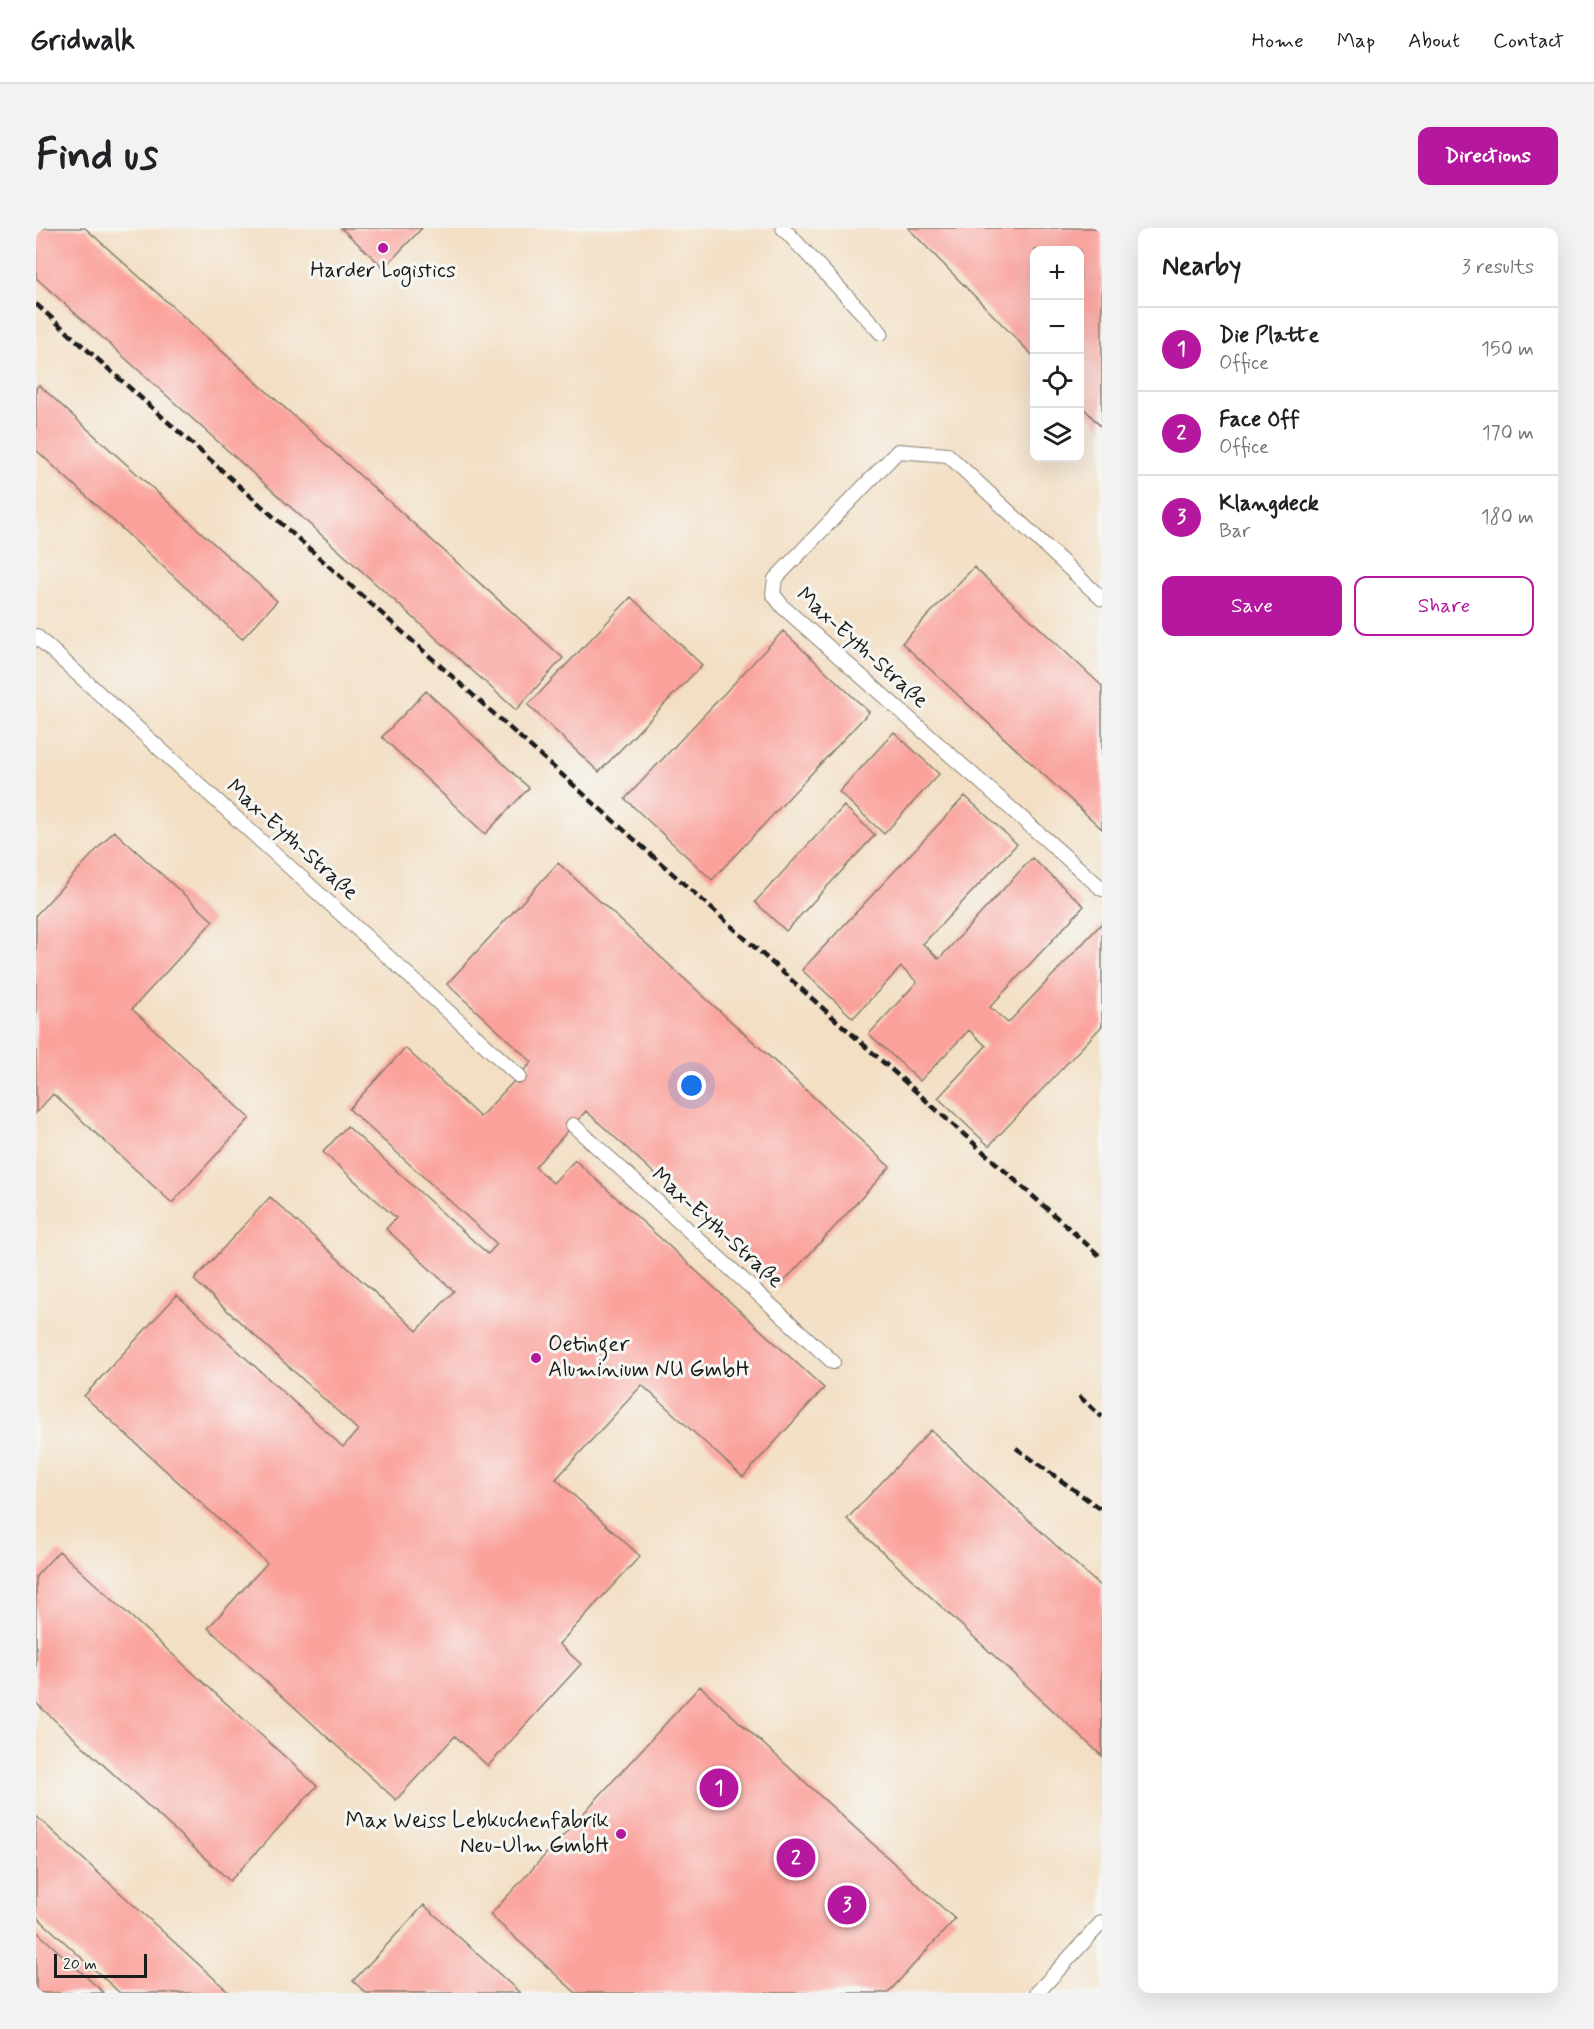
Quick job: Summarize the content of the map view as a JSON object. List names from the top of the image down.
{
  "streets": {
    "lane": ["Max-Eyth-Straße"]
  },
  "places": ["Harder Logistics", "Oetinger Aluminium NU GmbH", "Max Weiss Lebkuchenfabrik Neu-Ulm GmbH"],
  "scale_bar": "20 m",
  "page": {
    "header": "Gridwalk",
    "nav": [
      "Home",
      "Map",
      "About",
      "Contact"
    ],
    "buttons": [
      "Directions",
      ["Save", "Share"]
    ],
    "title": "Find us",
    "heading": ["Nearby", "3 results"],
    "map_buttons": ["+", "−"],
    "list": [
      {
        "mark": "1",
        "name": "Die Platte",
        "note": "Office",
        "value": "150 m"
      },
      {
        "mark": "2",
        "name": "Face Off",
        "note": "Office",
        "value": "170 m"
      },
      {
        "mark": "3",
        "name": "Klangdeck",
        "note": "Bar",
        "value": "180 m"
      }
    ],
    "pins": ["1", "2", "3"],
    "scale": "20 m"
  }
}
